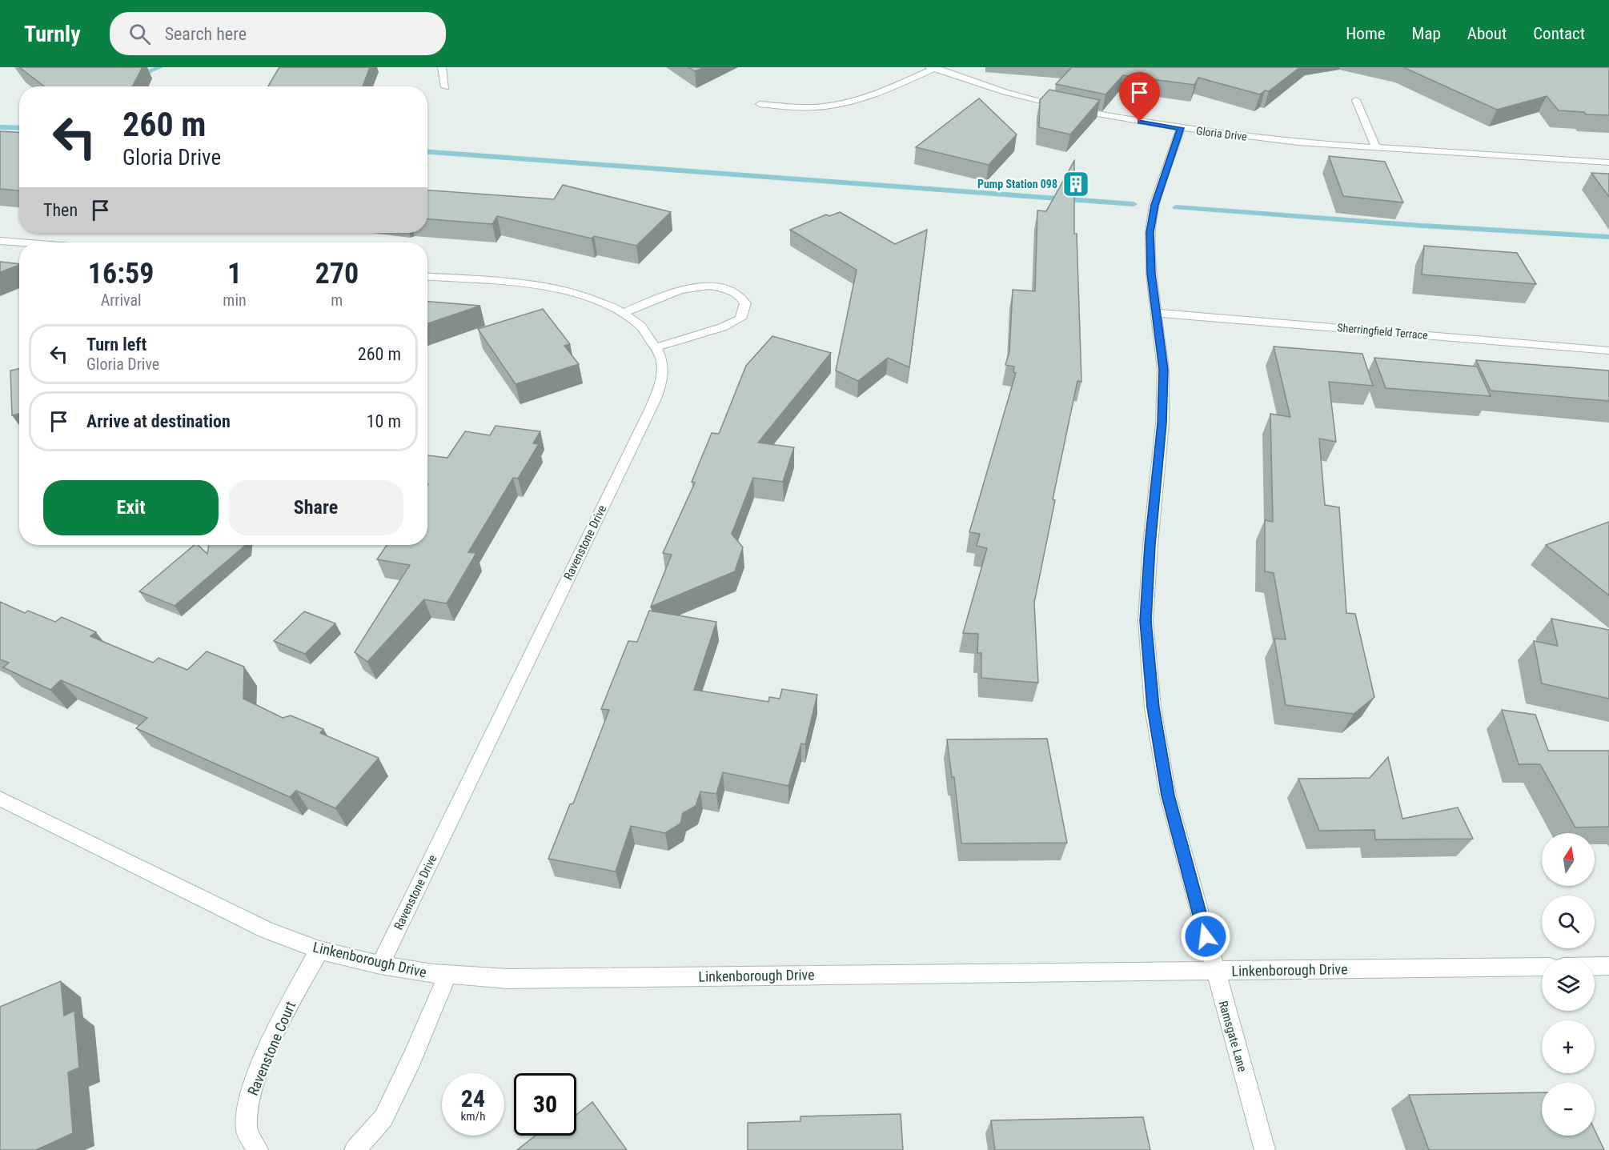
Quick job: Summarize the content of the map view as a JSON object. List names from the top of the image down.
{
  "streets": {
    "street": [
      "Gloria Drive",
      "Sherringfield Terrace",
      "Ravenstone Drive",
      "Linkenborough Drive",
      "Ramsgate Lane",
      "Ravenstone Court"
    ]
  },
  "crossings": [
    ["Gloria Drive", "Ramsgate Lane"],
    ["Sherringfield Terrace", "Ramsgate Lane"],
    ["Ravenstone Drive", "Linkenborough Drive"],
    ["Linkenborough Drive", "Ramsgate Lane"],
    ["Linkenborough Drive", "Ravenstone Court"]
  ],
  "places": {
    "building": ["Pump Station 098"]
  },
  "north": "top",
  "page": {
    "header": "Turnly",
    "search": "Search here",
    "nav": [
      "Home",
      "Map",
      "About",
      "Contact"
    ],
    "turn": ["260 m", "Gloria Drive"],
    "then": "Then",
    "eta": [
      "16:59",
      "Arrival",
      "1",
      "min",
      "270",
      "m"
    ],
    "list": [
      {
        "name": "Turn left",
        "note": "Gloria Drive",
        "value": "260 m"
      },
      {
        "name": "Arrive at destination",
        "value": "10 m"
      }
    ],
    "buttons": ["Exit", "Share"],
    "map_buttons": ["+", "−"],
    "speed": "24 km/h",
    "limit": "30"
  }
}
